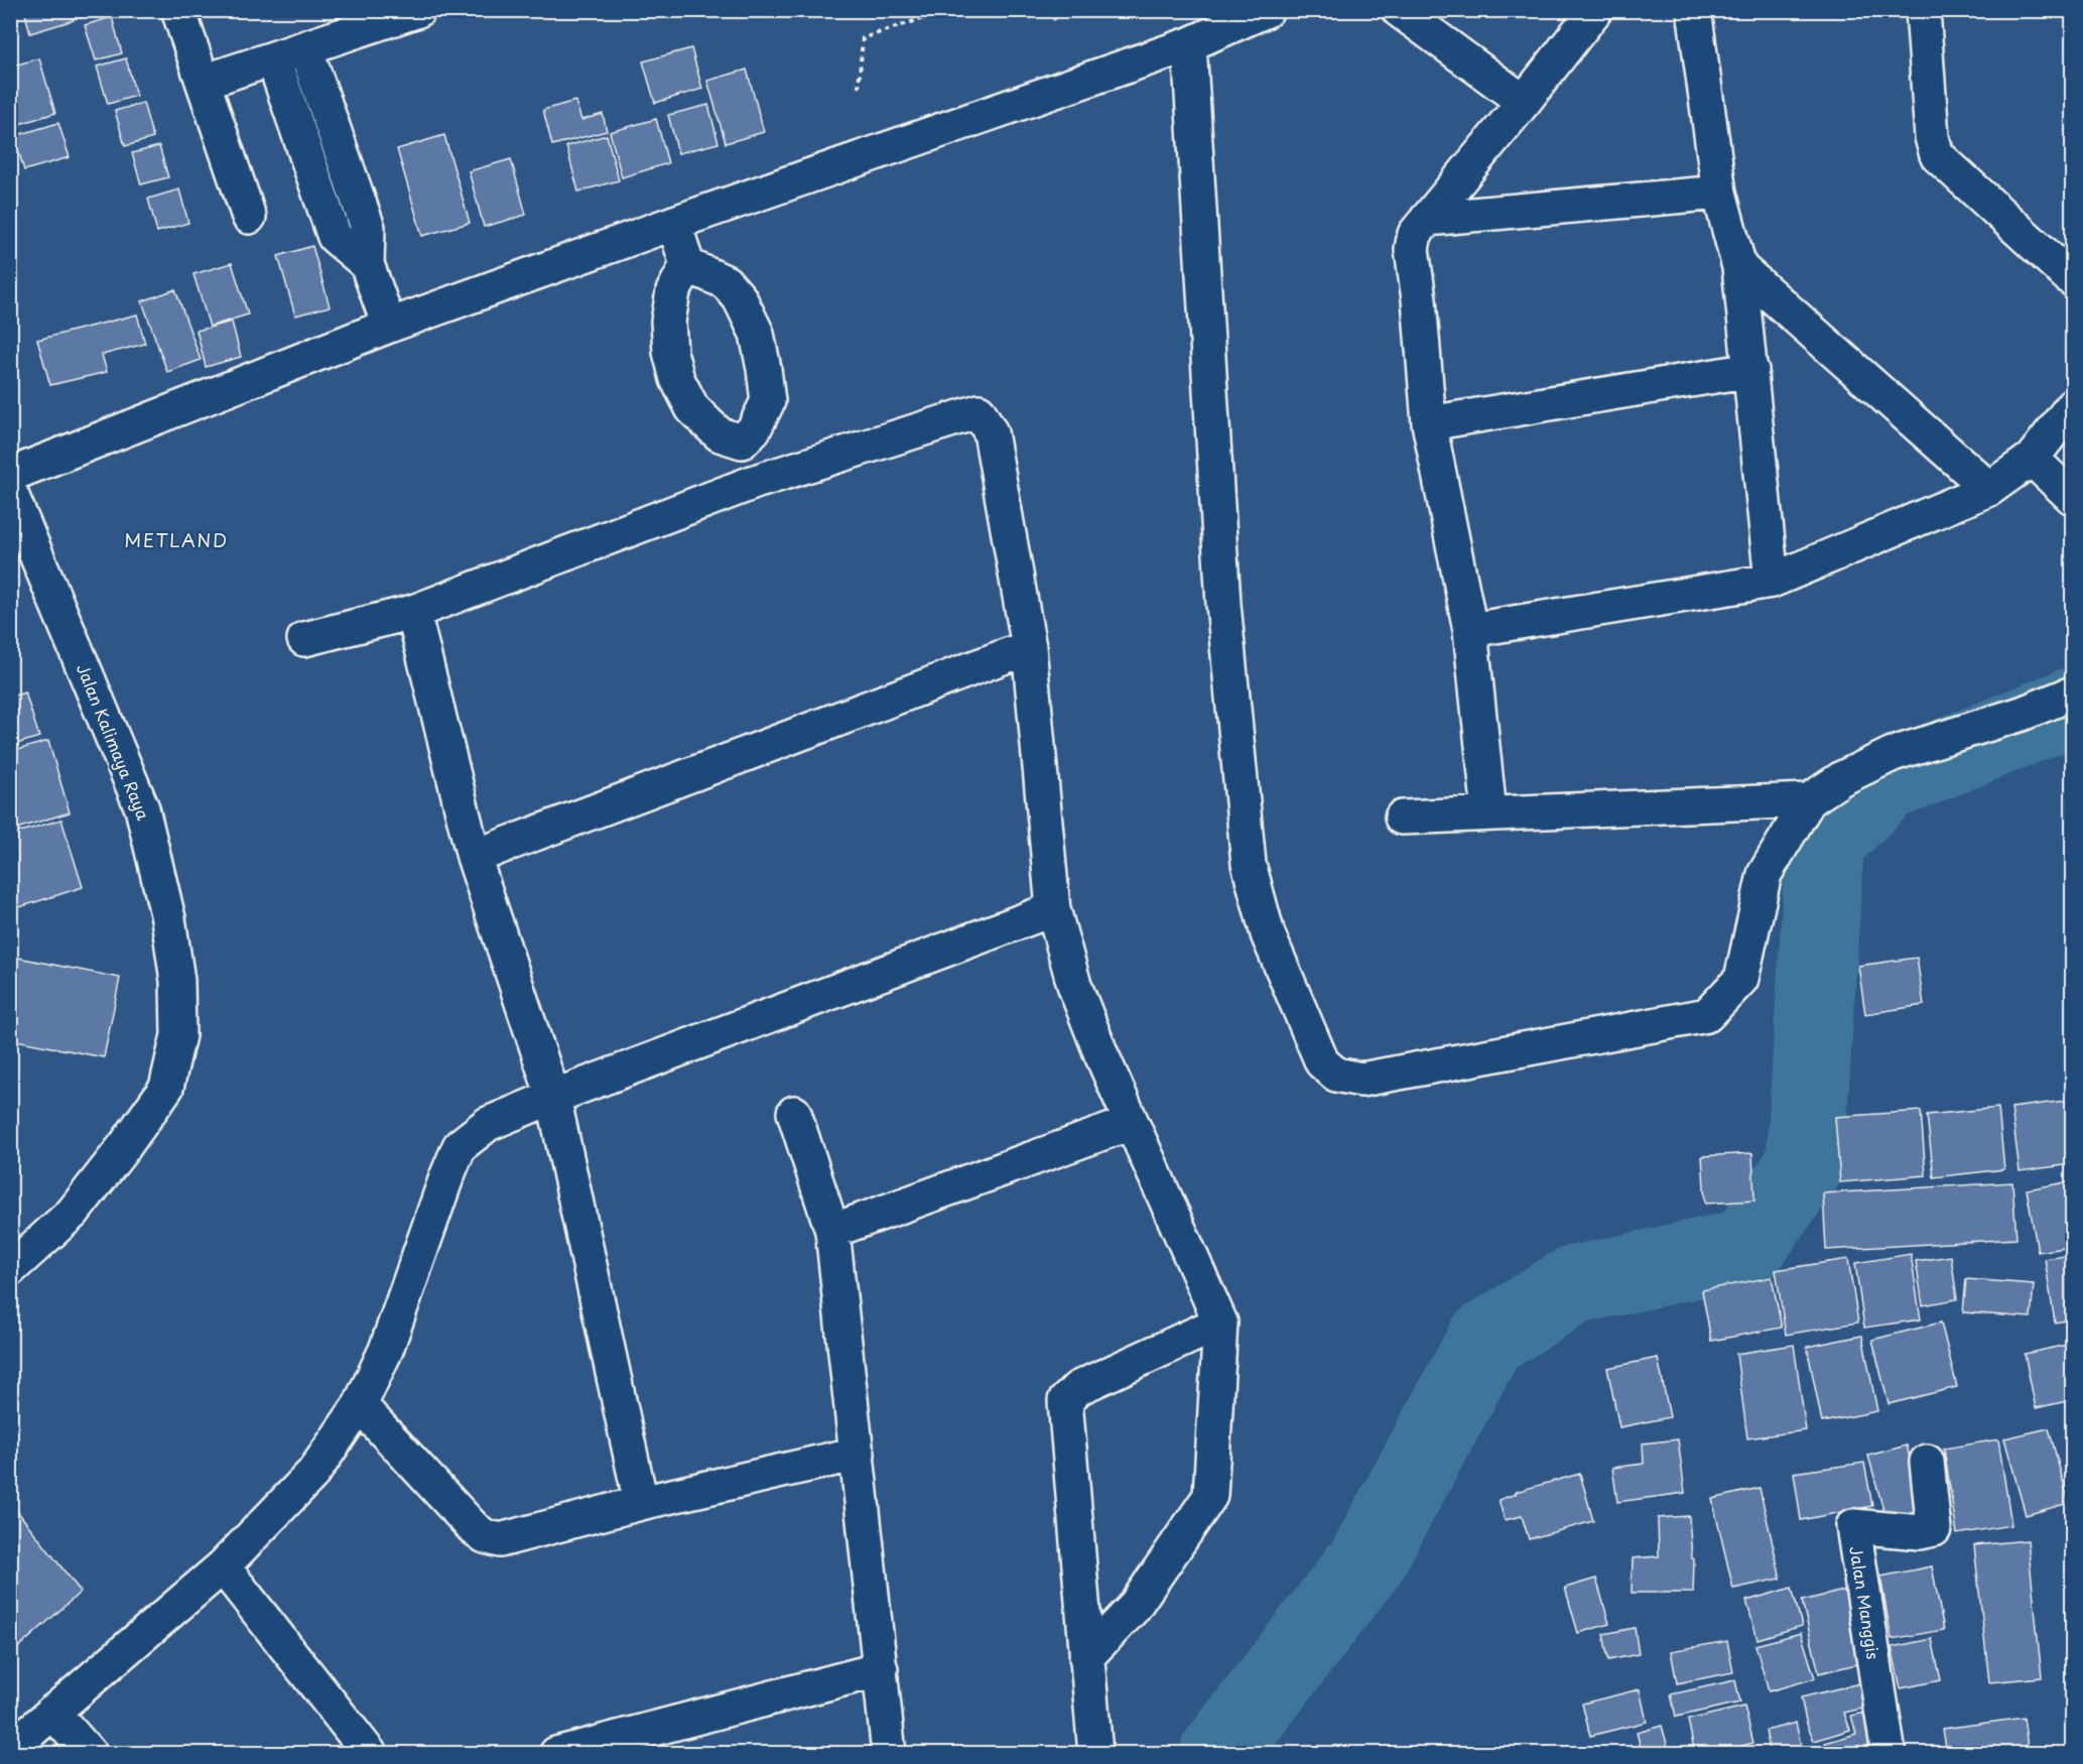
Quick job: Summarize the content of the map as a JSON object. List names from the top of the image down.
{
  "streets": {
    "street": ["Jalan Kalimaya Raya", "Jalan Manggis"]
  },
  "districts": ["METLAND"]
}
